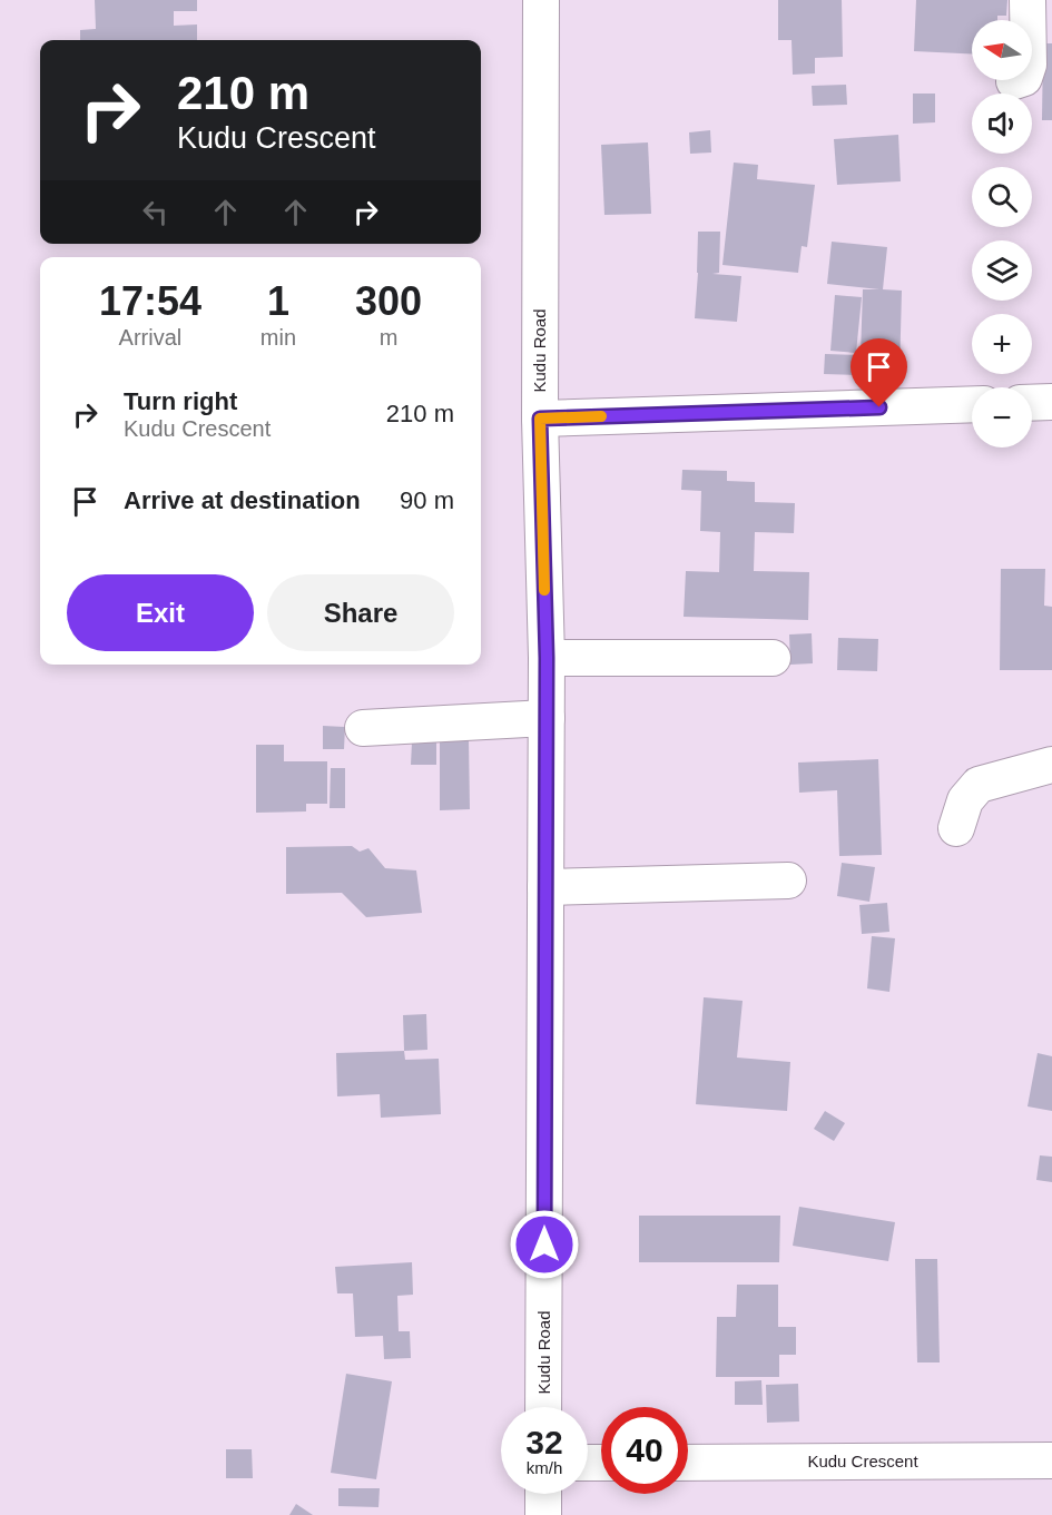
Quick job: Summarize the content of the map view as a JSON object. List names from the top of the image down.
{
  "streets": {
    "street": ["Kudu Road", "Kudu Crescent"]
  },
  "north": "left",
  "page": {
    "map_buttons": ["+", "−"],
    "turn": ["210 m", "Kudu Crescent"],
    "eta": [
      "17:54",
      "Arrival",
      "1",
      "min",
      "300",
      "m"
    ],
    "list": [
      {
        "name": "Turn right",
        "note": "Kudu Crescent",
        "value": "210 m"
      },
      {
        "name": "Arrive at destination",
        "value": "90 m"
      }
    ],
    "buttons": ["Exit", "Share"],
    "speed": "32 km/h",
    "limit": "40"
  }
}
